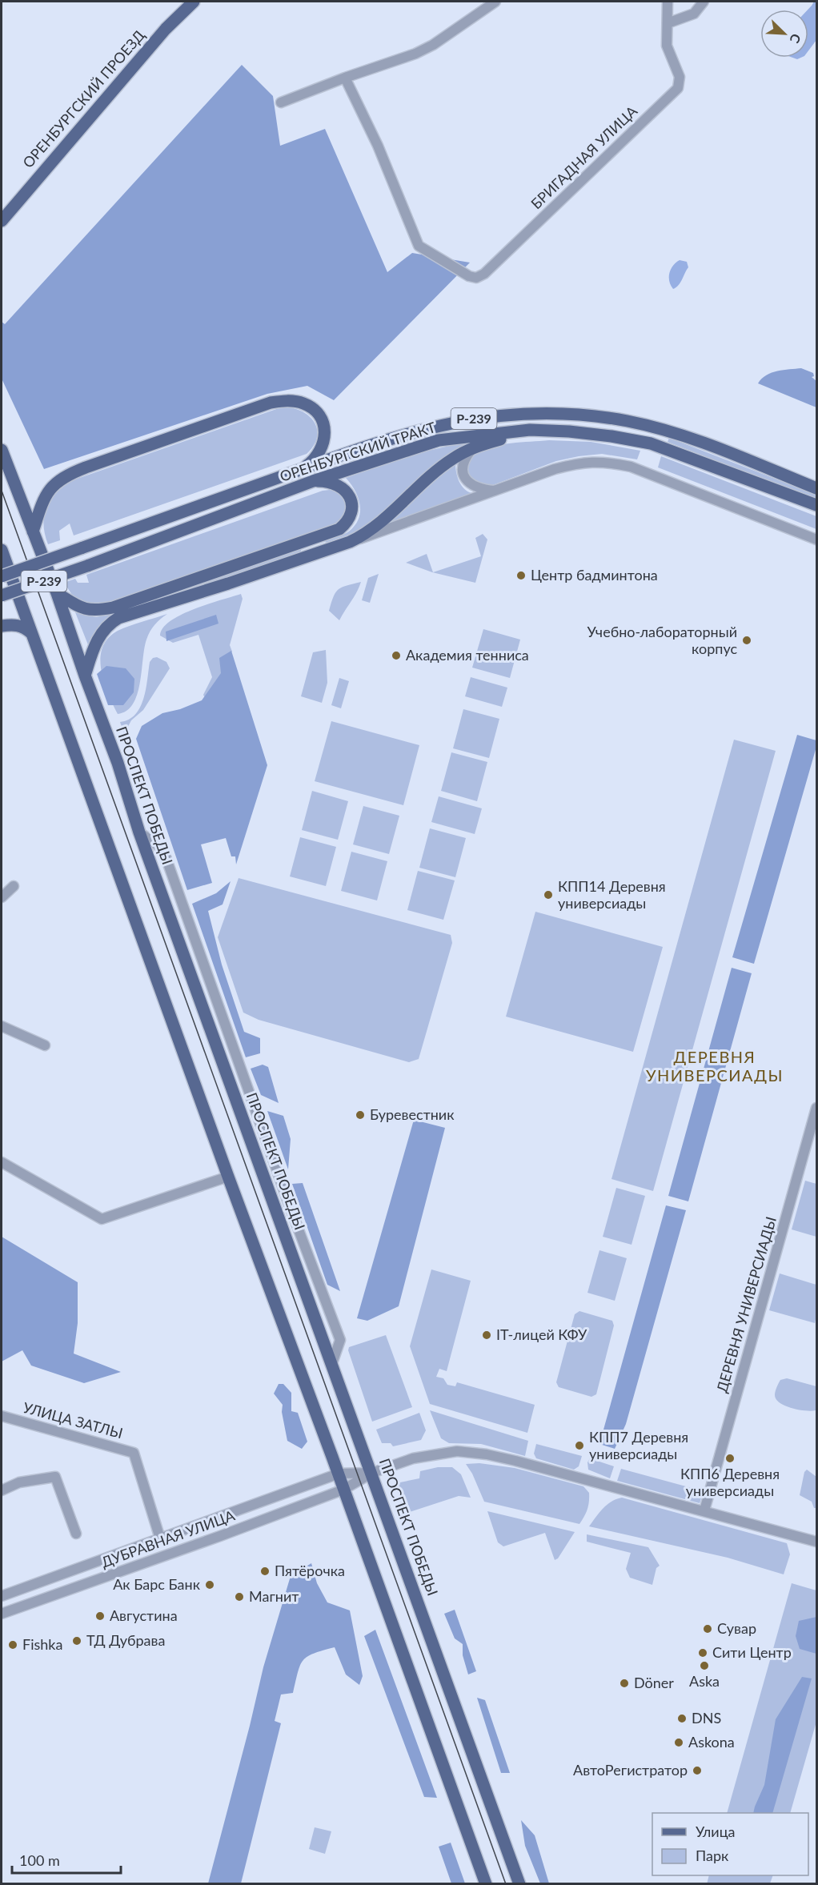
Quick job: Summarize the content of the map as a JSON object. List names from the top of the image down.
{
  "streets": {
    "main road": [
      "ОРЕНБУРГСКИЙ ПРОЕЗД",
      "Р-239",
      "ОРЕНБУРГСКИЙ ТРАКТ",
      "ПРОСПЕКТ ПОБЕДЫ"
    ],
    "street": [
      "БРИГАДНАЯ УЛИЦА",
      "ДЕРЕВНЯ УНИВЕРСИАДЫ",
      "УЛИЦА ЗАТЛЫ",
      "ДУБРАВНАЯ УЛИЦА"
    ]
  },
  "crossings": [
    ["ПРОСПЕКТ ПОБЕДЫ", "ДУБРАВНАЯ УЛИЦА"],
    ["УЛИЦА ЗАТЛЫ", "ДУБРАВНАЯ УЛИЦА"]
  ],
  "districts": ["ДЕРЕВНЯ УНИВЕРСИАДЫ"],
  "places": [
    "Центр бадминтона",
    "Учебно-лабораторный корпус",
    "Академия тенниса",
    "КПП14 Деревня универсиады",
    "Буревестник",
    "IT-лицей КФУ",
    "КПП7 Деревня универсиады",
    "КПП6 Деревня универсиады",
    "Пятёрочка",
    "Ак Барс Банк",
    "Магнит",
    "Августина",
    "Сувар",
    "ТД Дубрава",
    "Fishka",
    "Сити Центр",
    "Aska",
    "Döner",
    "DNS",
    "Askona",
    "АвтоРегистратор"
  ],
  "legend": ["Улица", "Парк"],
  "scale_bar": "100 m",
  "north": "bottom right"
}
